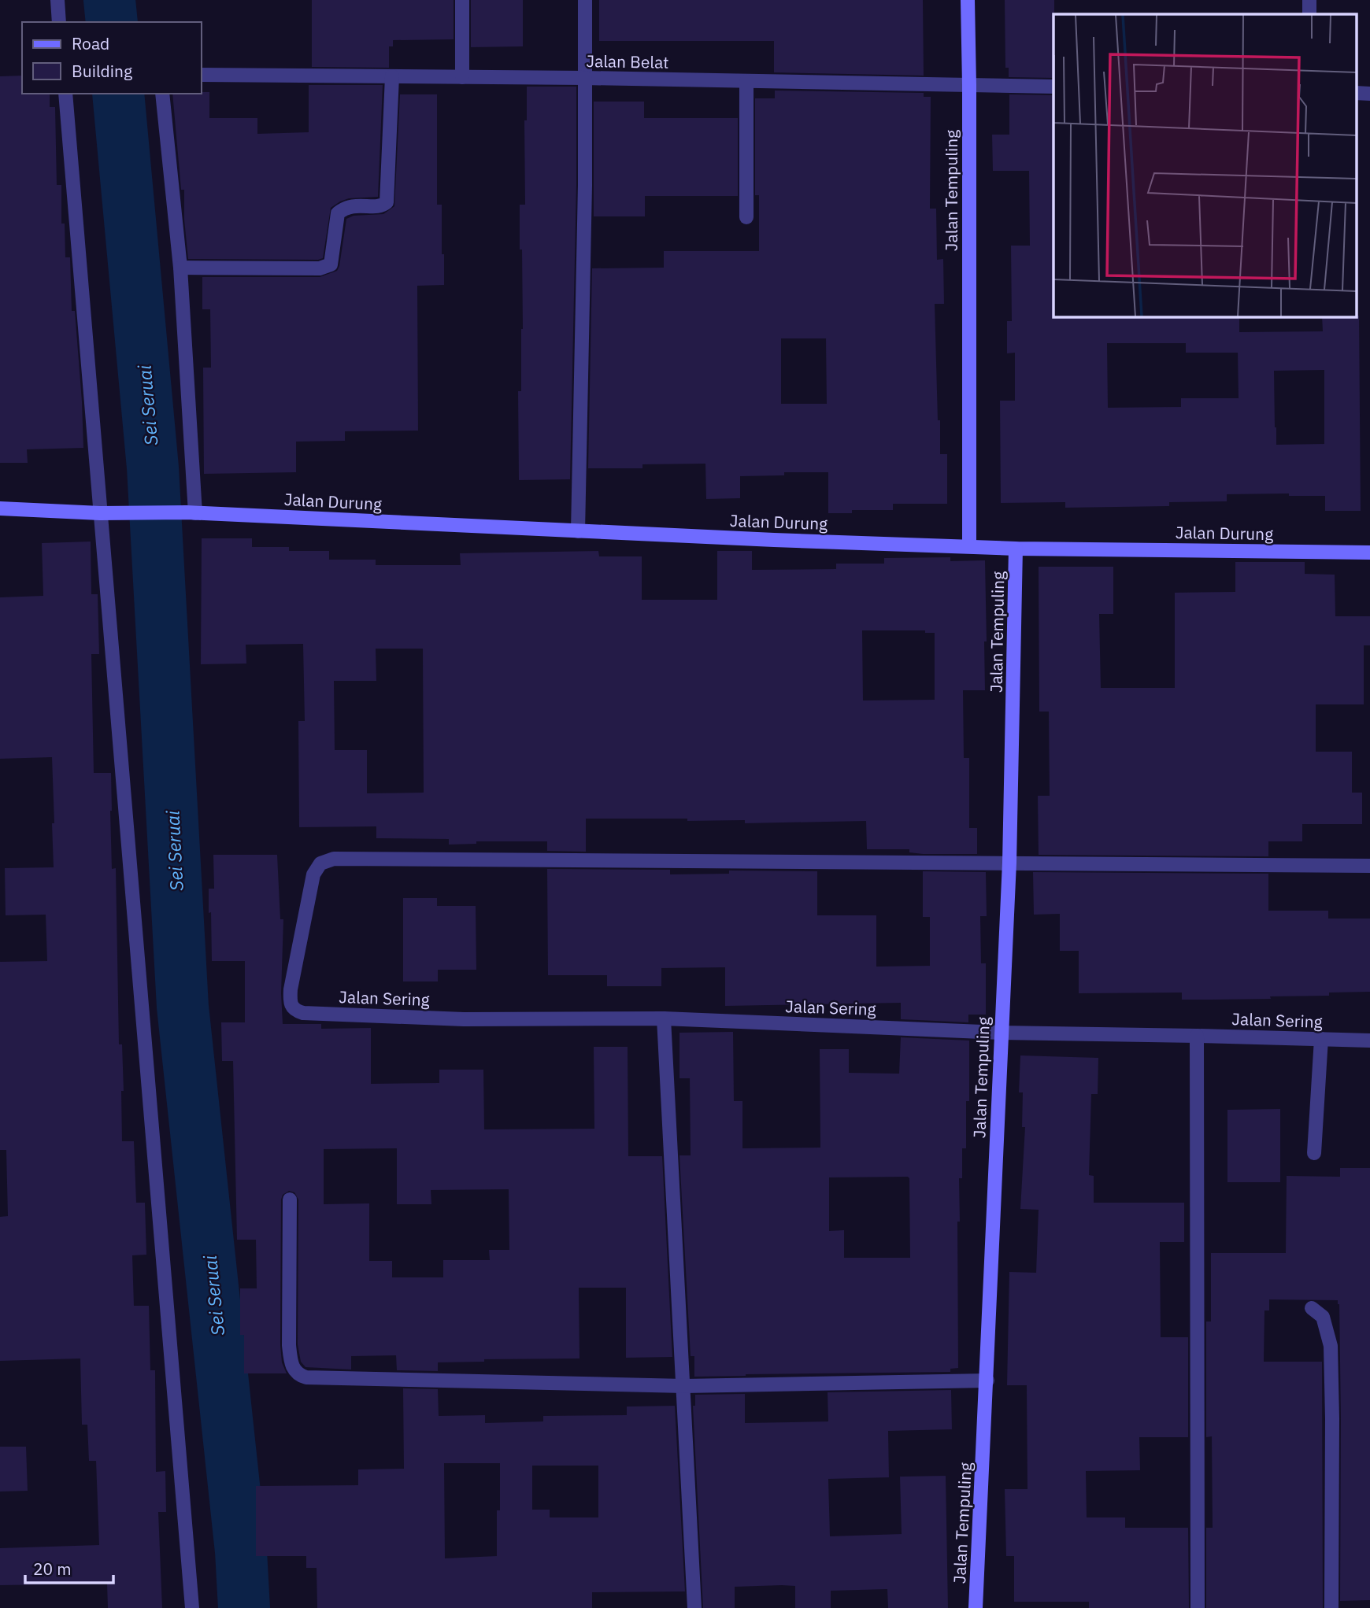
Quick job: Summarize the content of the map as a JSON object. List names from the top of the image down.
{
  "streets": {
    "street": [
      "Jalan Belat",
      "Jalan Tempuling",
      "Jalan Durung",
      "Jalan Sering"
    ]
  },
  "crossings": [
    ["Jalan Belat", "Jalan Tempuling"],
    ["Jalan Tempuling", "Jalan Durung"],
    ["Jalan Tempuling", "Jalan Sering"]
  ],
  "water": ["Sei Seruai"],
  "legend": ["Road", "Building"],
  "scale_bar": "20 m"
}
